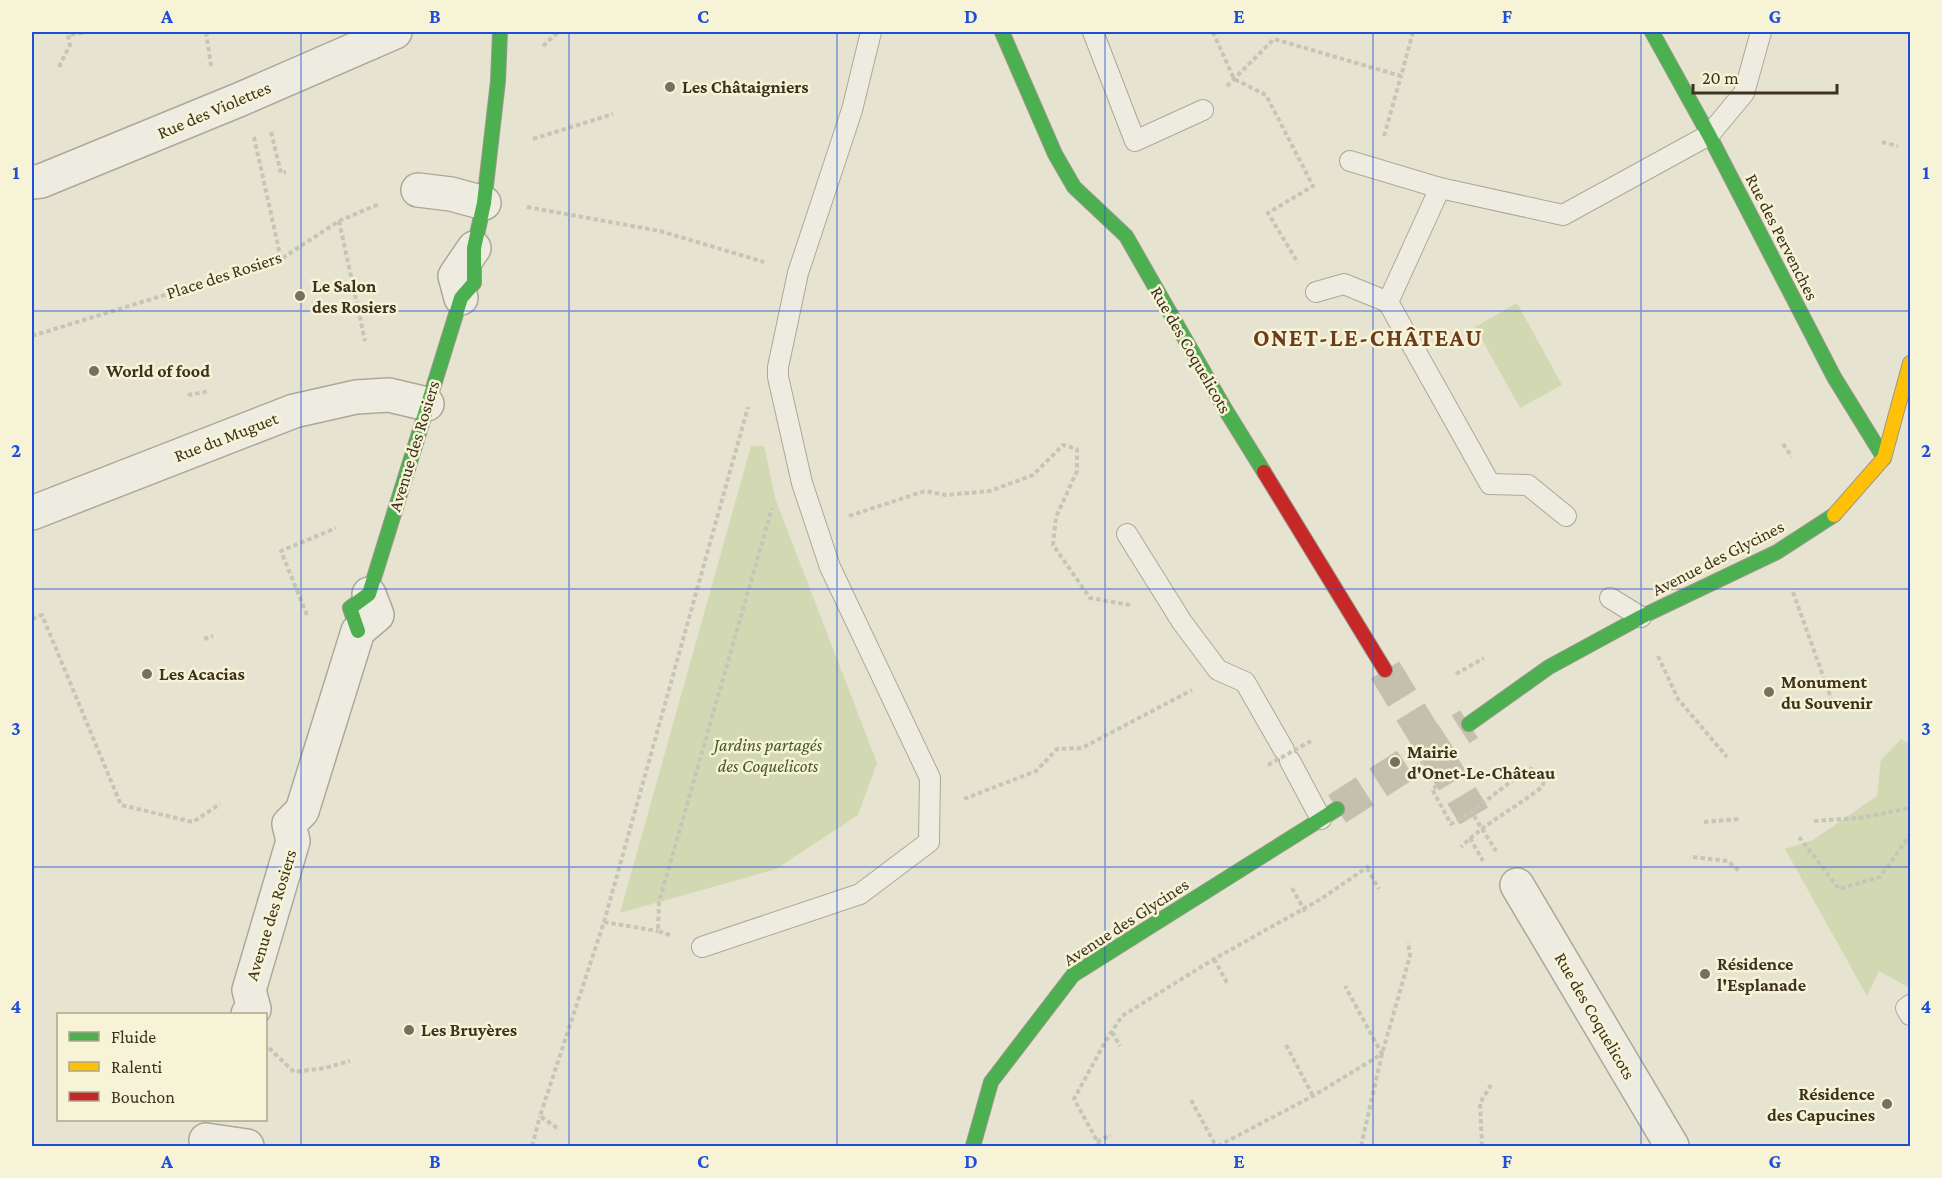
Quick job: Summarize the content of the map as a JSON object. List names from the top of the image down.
{
  "streets": {
    "street": [
      "Rue des Violettes",
      "Rue des Pervenches",
      "Rue des Coquelicots",
      "Rue du Muguet",
      "Avenue des Rosiers",
      "Avenue des Glycines"
    ],
    "path": ["Place des Rosiers"]
  },
  "crossings": [
    ["Rue des Pervenches", "Avenue des Glycines"],
    ["Rue du Muguet", "Avenue des Rosiers"]
  ],
  "districts": ["ONET-LE-CHÂTEAU"],
  "parks": ["Jardins partagés des Coquelicots"],
  "places": [
    "Les Châtaigniers",
    "Le Salon des Rosiers",
    "World of food",
    "Les Acacias",
    "Monument du Souvenir",
    "Mairie d'Onet-Le-Château",
    "Résidence l'Esplanade",
    "Les Bruyères",
    "Résidence des Capucines"
  ],
  "legend": ["Fluide", "Ralenti", "Bouchon"],
  "scale_bar": "20 m",
  "grid": {
    "columns": [
      "A",
      "B",
      "C",
      "D",
      "E",
      "F",
      "G"
    ],
    "rows": [
      "1",
      "2",
      "3",
      "4"
    ]
  }
}
